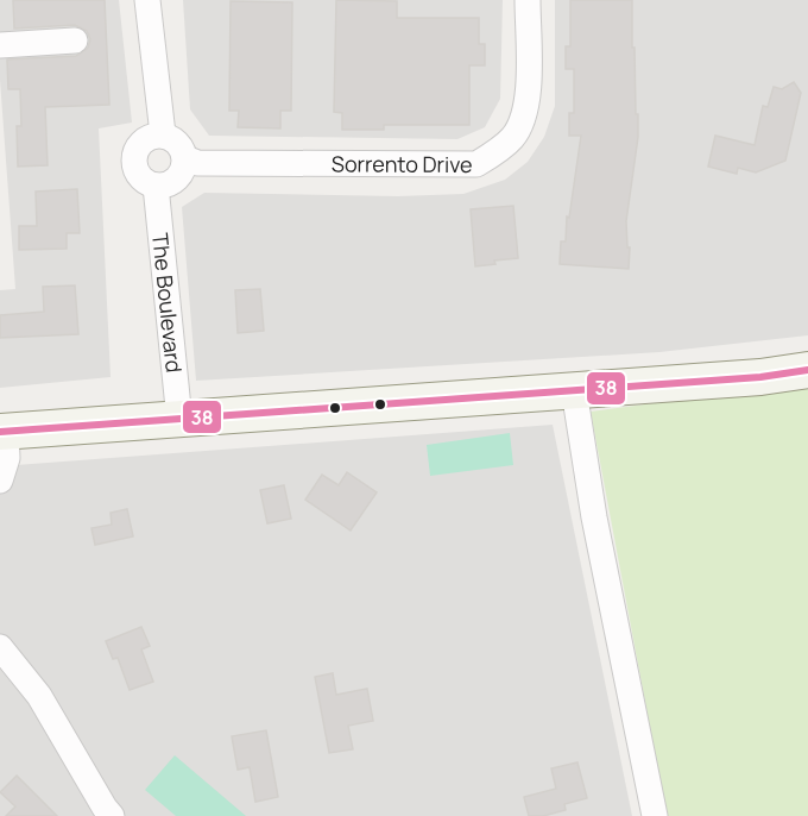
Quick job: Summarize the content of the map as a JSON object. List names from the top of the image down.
{
  "streets": {
    "street": ["Sorrento Drive", "The Boulevard"]
  },
  "crossings": [
    ["Sorrento Drive", "The Boulevard"]
  ],
  "lines": ["transit line 38"]
}
